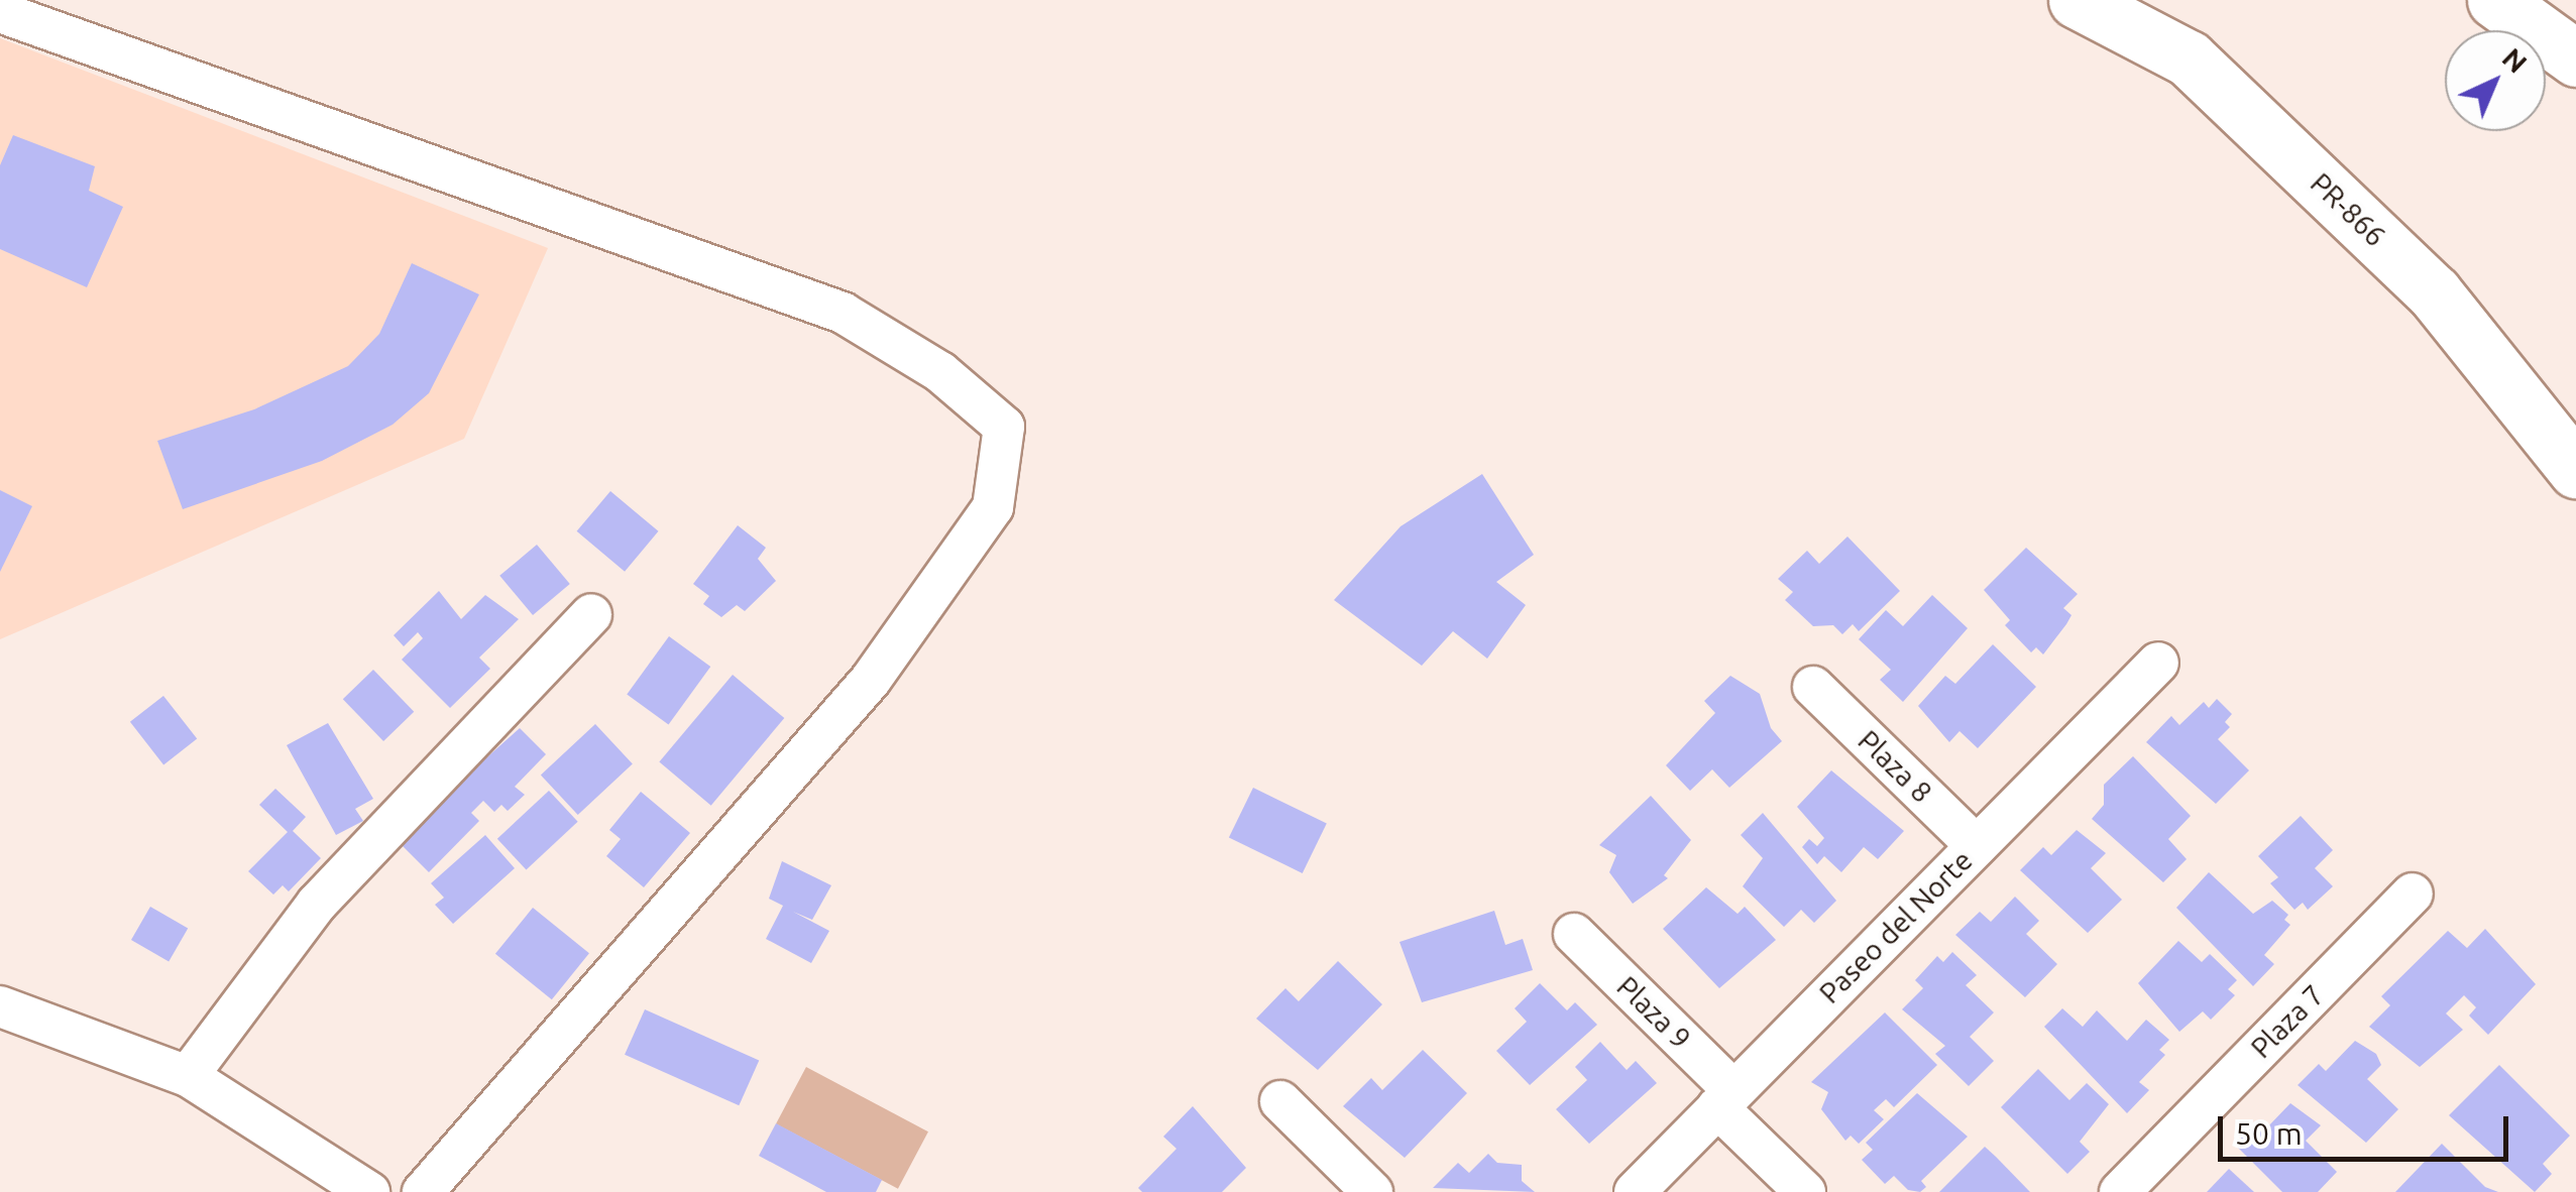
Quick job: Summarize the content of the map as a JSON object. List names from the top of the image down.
{
  "streets": {
    "main road": ["PR-866"],
    "street": [
      "Plaza 8",
      "Paseo del Norte",
      "Plaza 9",
      "Plaza 7"
    ]
  },
  "crossings": [
    ["Plaza 8", "Paseo del Norte"],
    ["Paseo del Norte", "Plaza 9"]
  ],
  "scale_bar": "50 m",
  "north": "top right"
}
